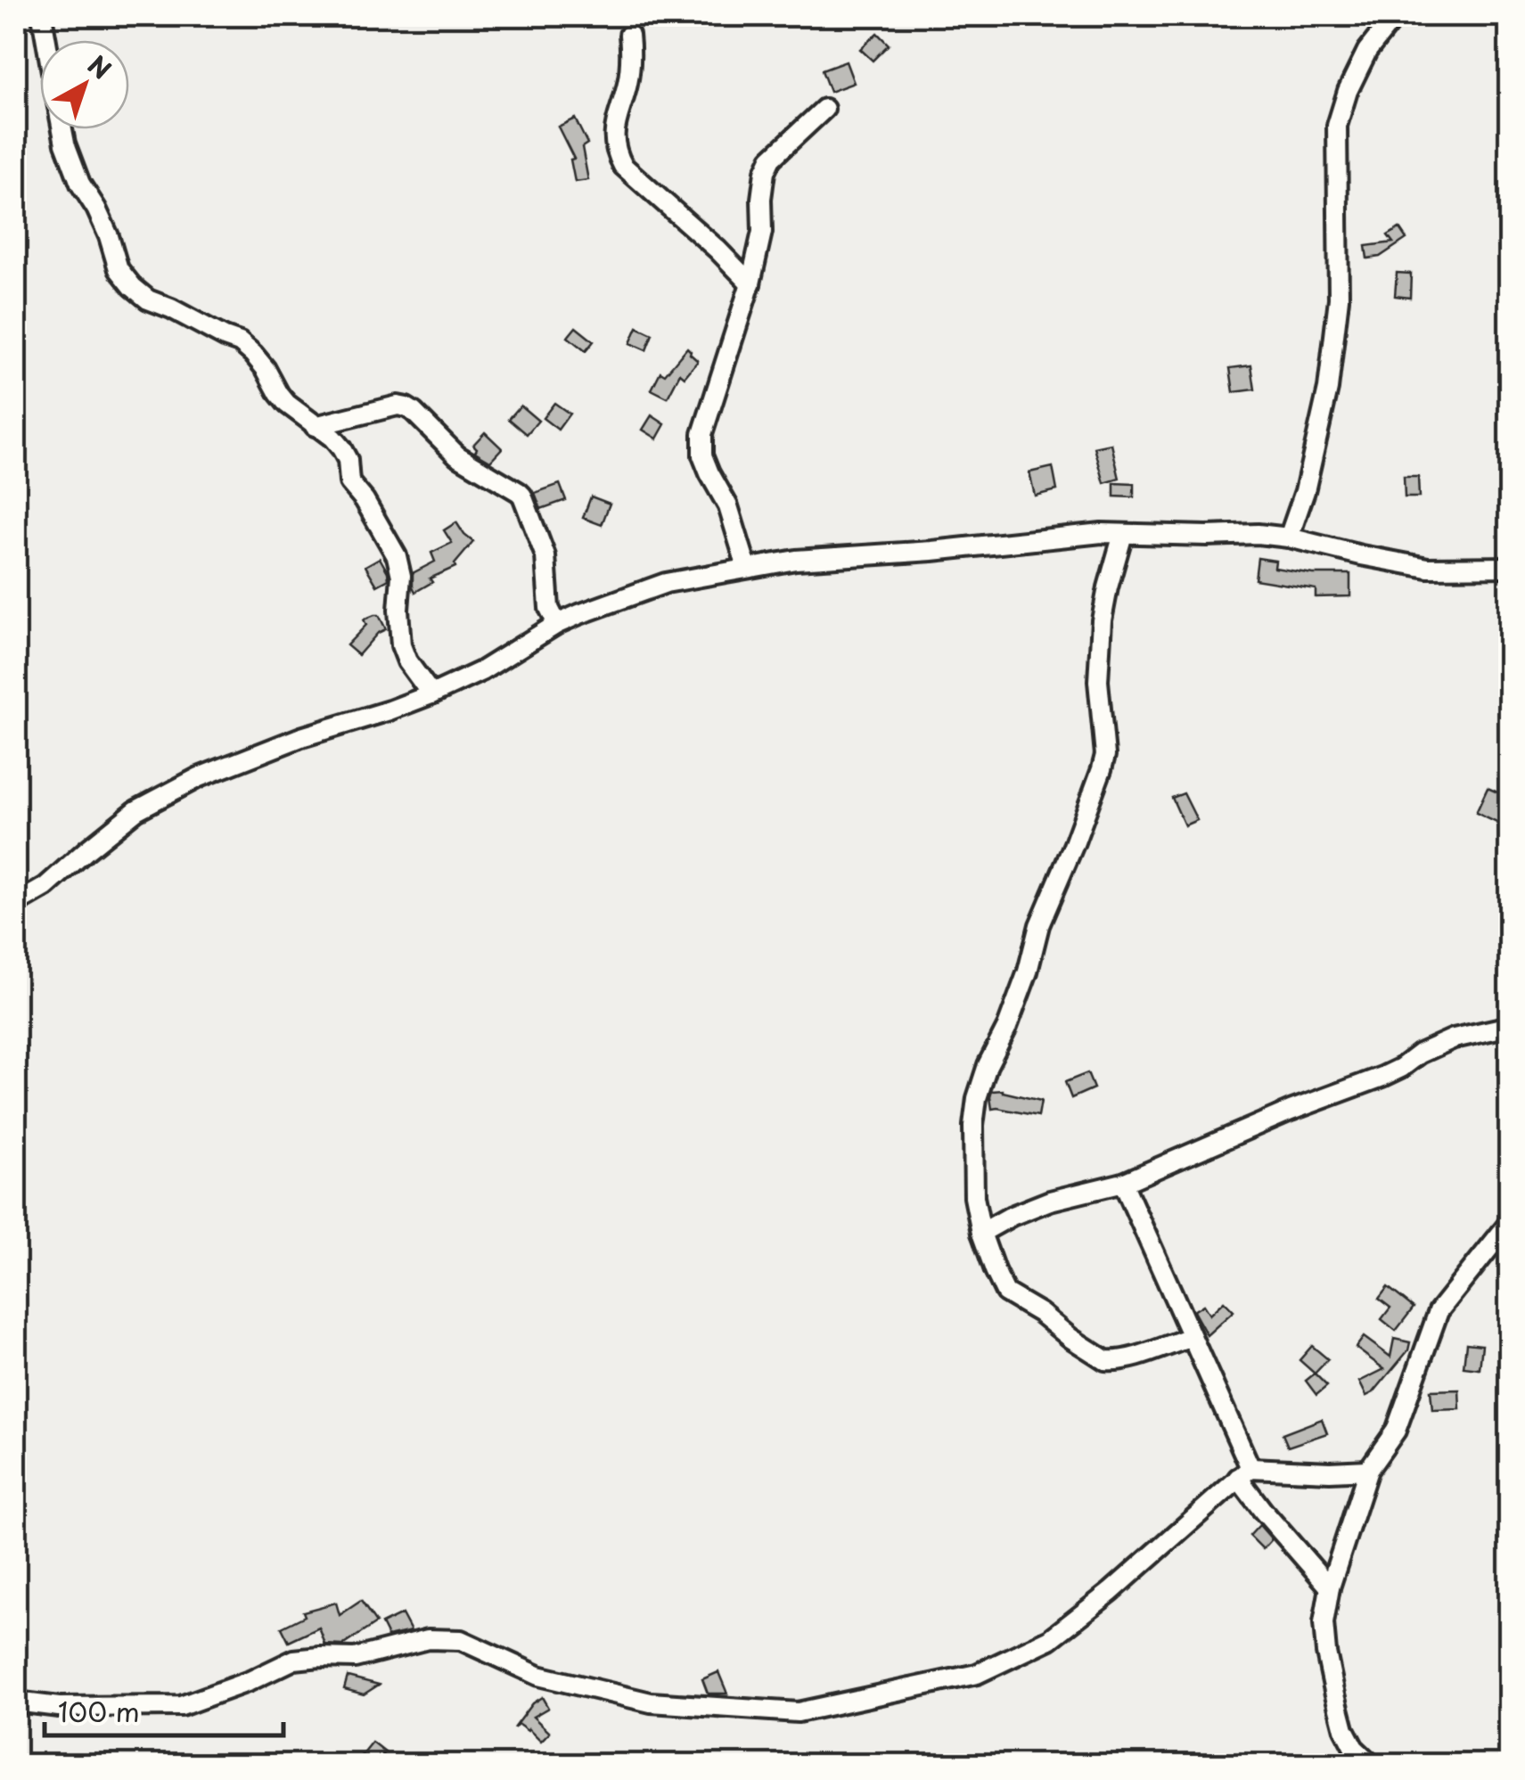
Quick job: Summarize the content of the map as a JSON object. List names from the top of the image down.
{
  "scale_bar": "100 m",
  "north": "top right"
}
